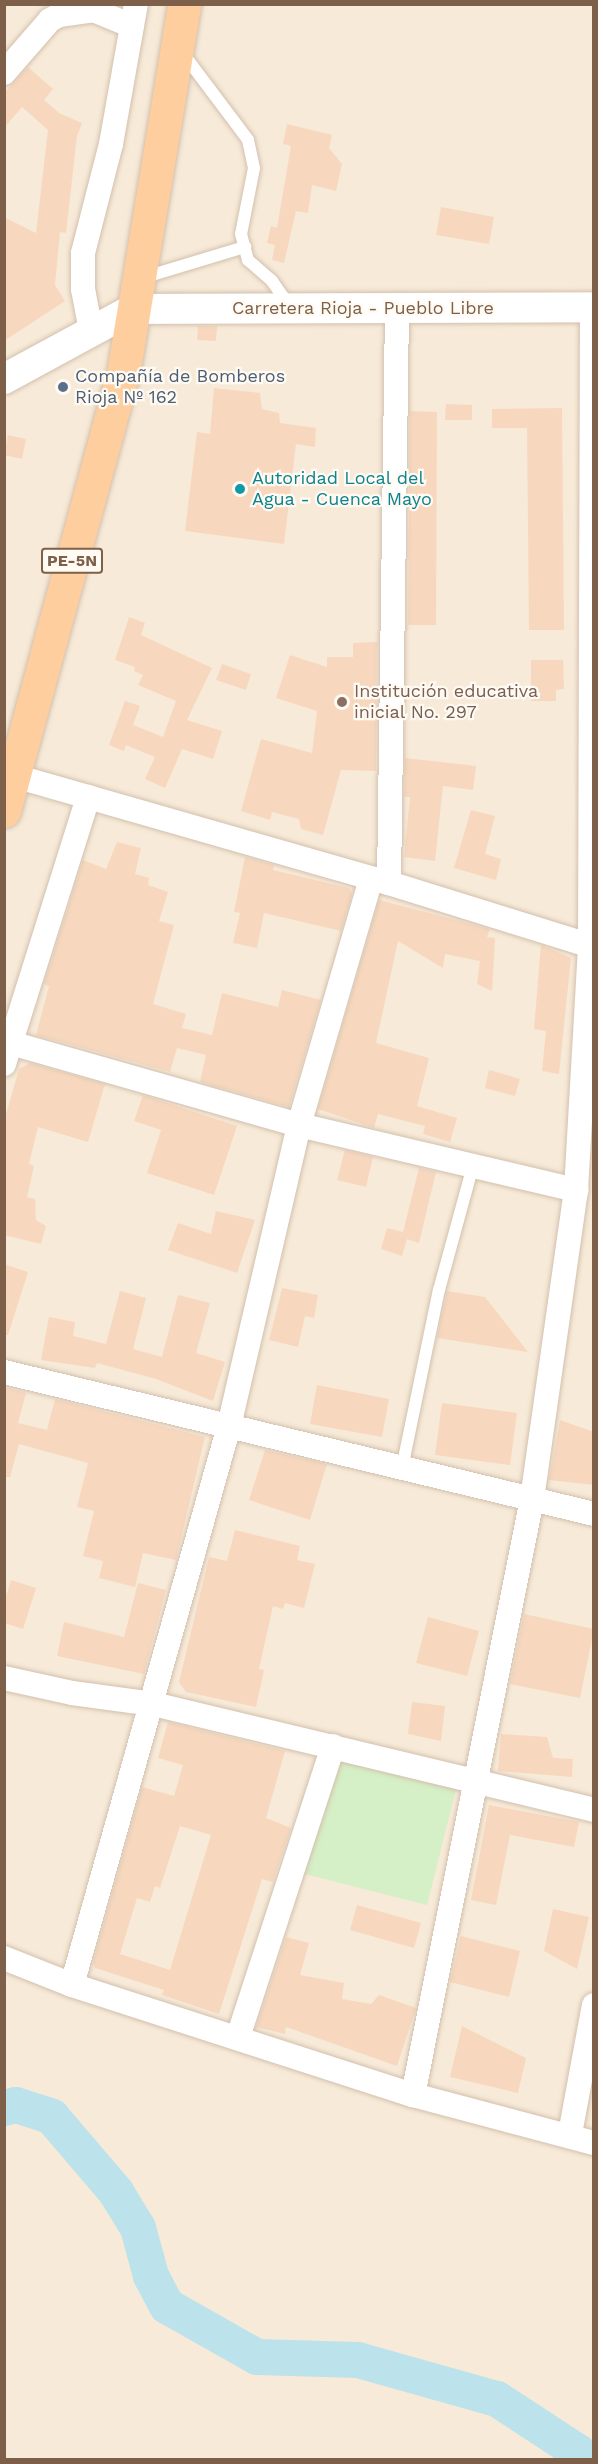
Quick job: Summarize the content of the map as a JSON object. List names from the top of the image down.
{
  "streets": {
    "highway": ["PE-5N"],
    "street": ["Carretera Rioja - Pueblo Libre"]
  },
  "crossings": [
    ["Carretera Rioja - Pueblo Libre", "PE-5N"]
  ],
  "places": ["Compañía de Bomberos Rioja Nº 162", "Autoridad Local del Agua - Cuenca Mayo", "Institución educativa inicial No. 297"]
}
